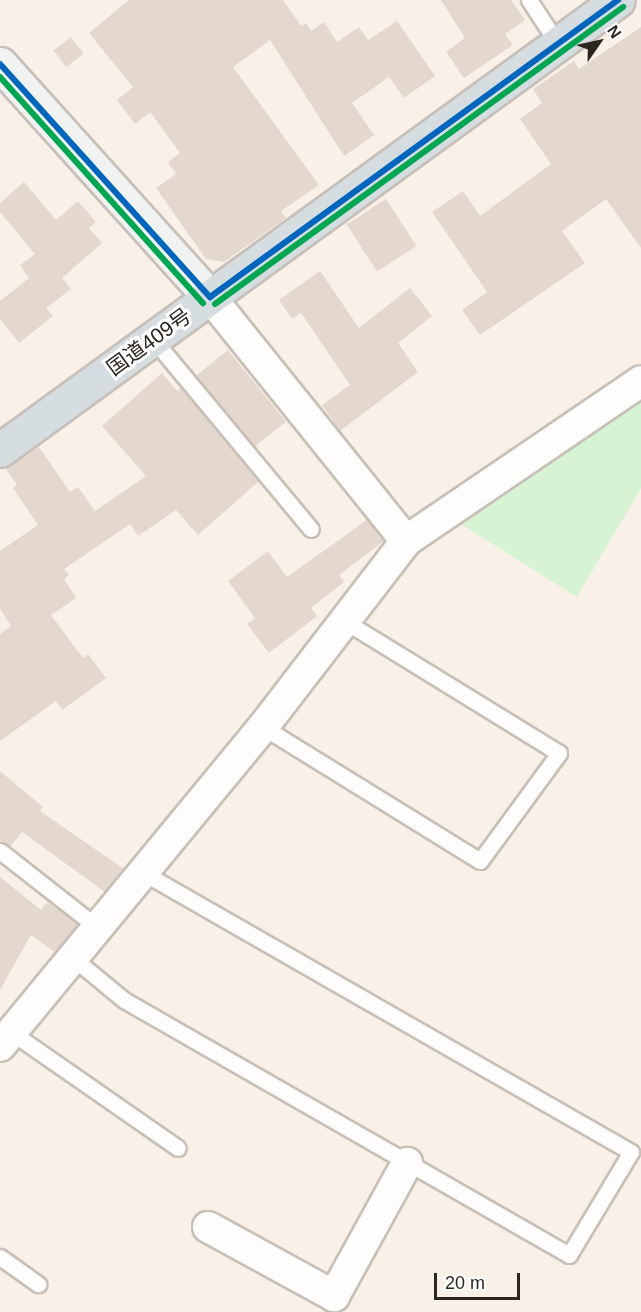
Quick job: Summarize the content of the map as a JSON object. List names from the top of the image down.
{
  "streets": {
    "highway": ["国道409号"]
  },
  "scale_bar": "20 m",
  "north": "top right"
}
